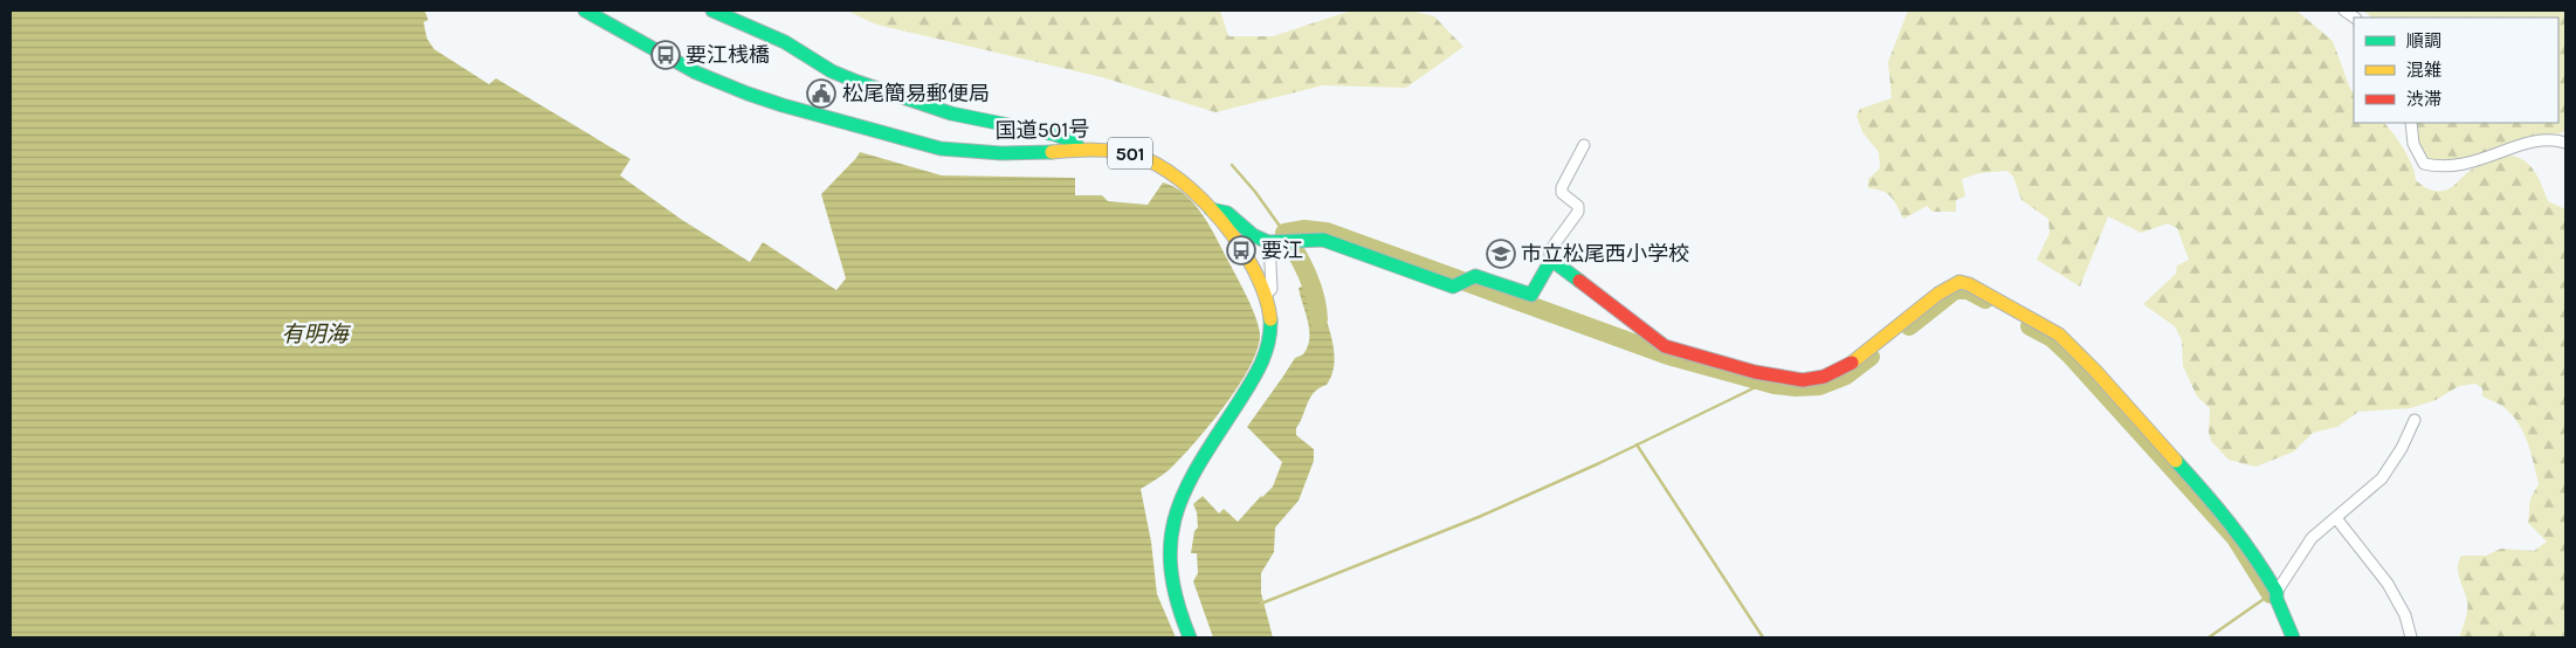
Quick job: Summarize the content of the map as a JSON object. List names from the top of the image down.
{
  "streets": {
    "main road": ["国道501号", "501"]
  },
  "water": ["有明海"],
  "places": {
    "bus stop": ["要江桟橋", "要江"],
    "public building": ["松尾簡易郵便局"],
    "school or university": ["市立松尾西小学校"]
  },
  "legend": ["順調", "混雑", "渋滞"]
}
